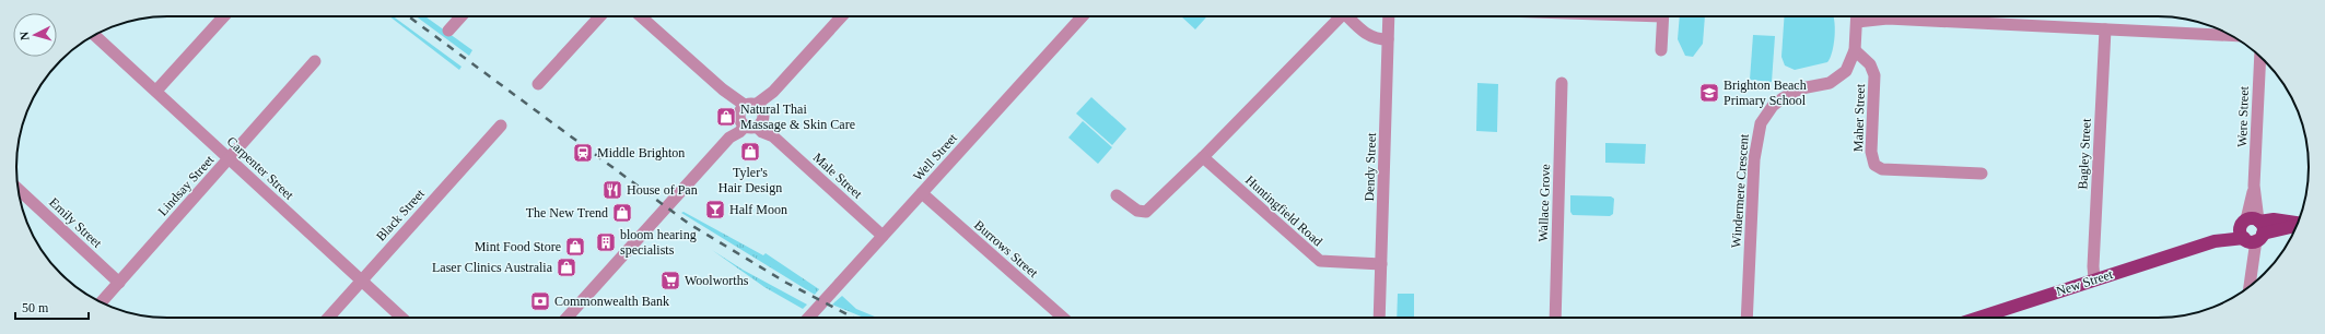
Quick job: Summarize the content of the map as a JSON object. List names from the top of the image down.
{
  "streets": {
    "main road": ["New Street"],
    "street": [
      "Were Street",
      "Maher Street",
      "Bagley Street",
      "Well Street",
      "Dendy Street",
      "Carpenter Street",
      "Male Street",
      "Lindsay Street",
      "Windermere Crescent",
      "Wallace Grove",
      "Huntingfield Road",
      "Black Street",
      "Emily Street",
      "Burrows Street"
    ]
  },
  "crossings": [
    ["Were Street", "New Street"],
    ["Maher Street", "Windermere Crescent"],
    ["Bagley Street", "New Street"],
    ["Well Street", "Male Street"],
    ["Well Street", "Burrows Street"],
    ["Dendy Street", "Huntingfield Road"],
    ["Carpenter Street", "Lindsay Street"],
    ["Carpenter Street", "Black Street"],
    ["Lindsay Street", "Emily Street"]
  ],
  "places": {
    "school or university": ["Brighton Beach Primary School"],
    "shop": [
      "Natural Thai Massage & Skin Care",
      "Tyler's Hair Design",
      "The New Trend",
      "Mint Food Store",
      "Laser Clinics Australia"
    ],
    "station": ["Middle Brighton"],
    "restaurant": ["House of Pan"],
    "bar": ["Half Moon"],
    "building": ["bloom hearing specialists"],
    "supermarket": ["Woolworths"],
    "bank": ["Commonwealth Bank"]
  },
  "scale_bar": "50 m",
  "north": "left"
}
